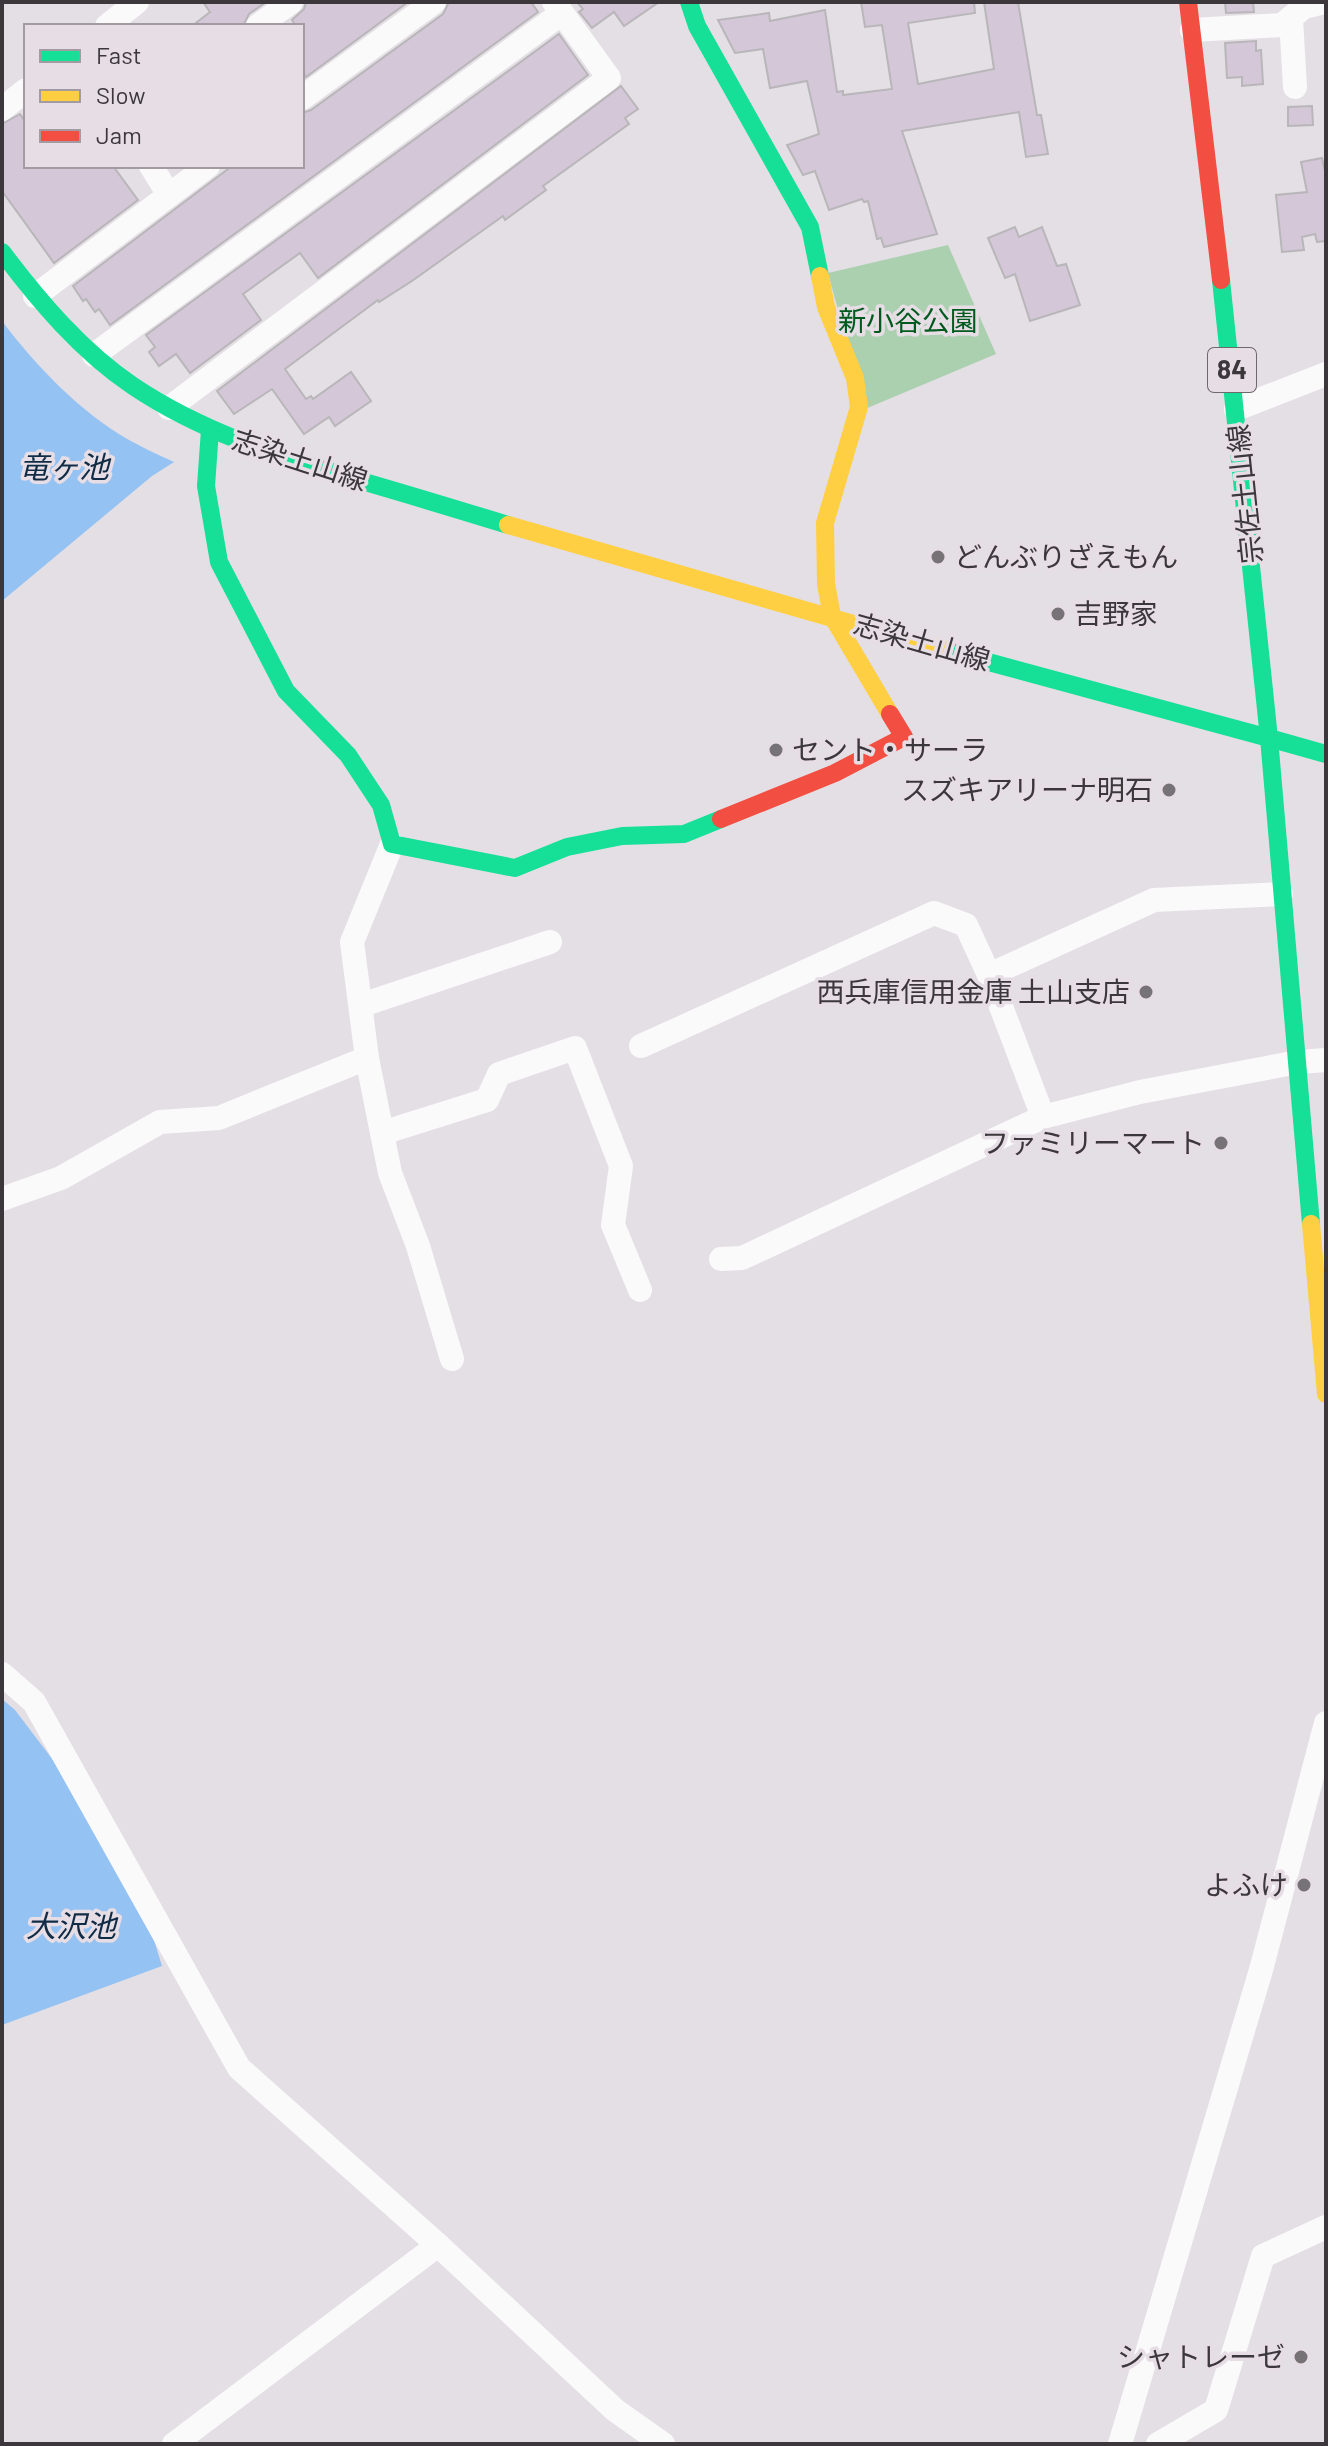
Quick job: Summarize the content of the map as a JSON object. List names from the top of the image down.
{
  "streets": {
    "main road": ["84", "志染土山線", "宗佐土山線"]
  },
  "crossings": [
    ["志染土山線", "宗佐土山線"]
  ],
  "water": ["竜ヶ池", "大沢池"],
  "parks": ["新小谷公園"],
  "places": [
    "どんぶりざえもん",
    "吉野家",
    "セント・サーラ",
    "スズキアリーナ明石",
    "西兵庫信用金庫 土山支店",
    "ファミリーマート",
    "よふけ",
    "シャトレーゼ"
  ],
  "legend": ["Fast", "Slow", "Jam"]
}
